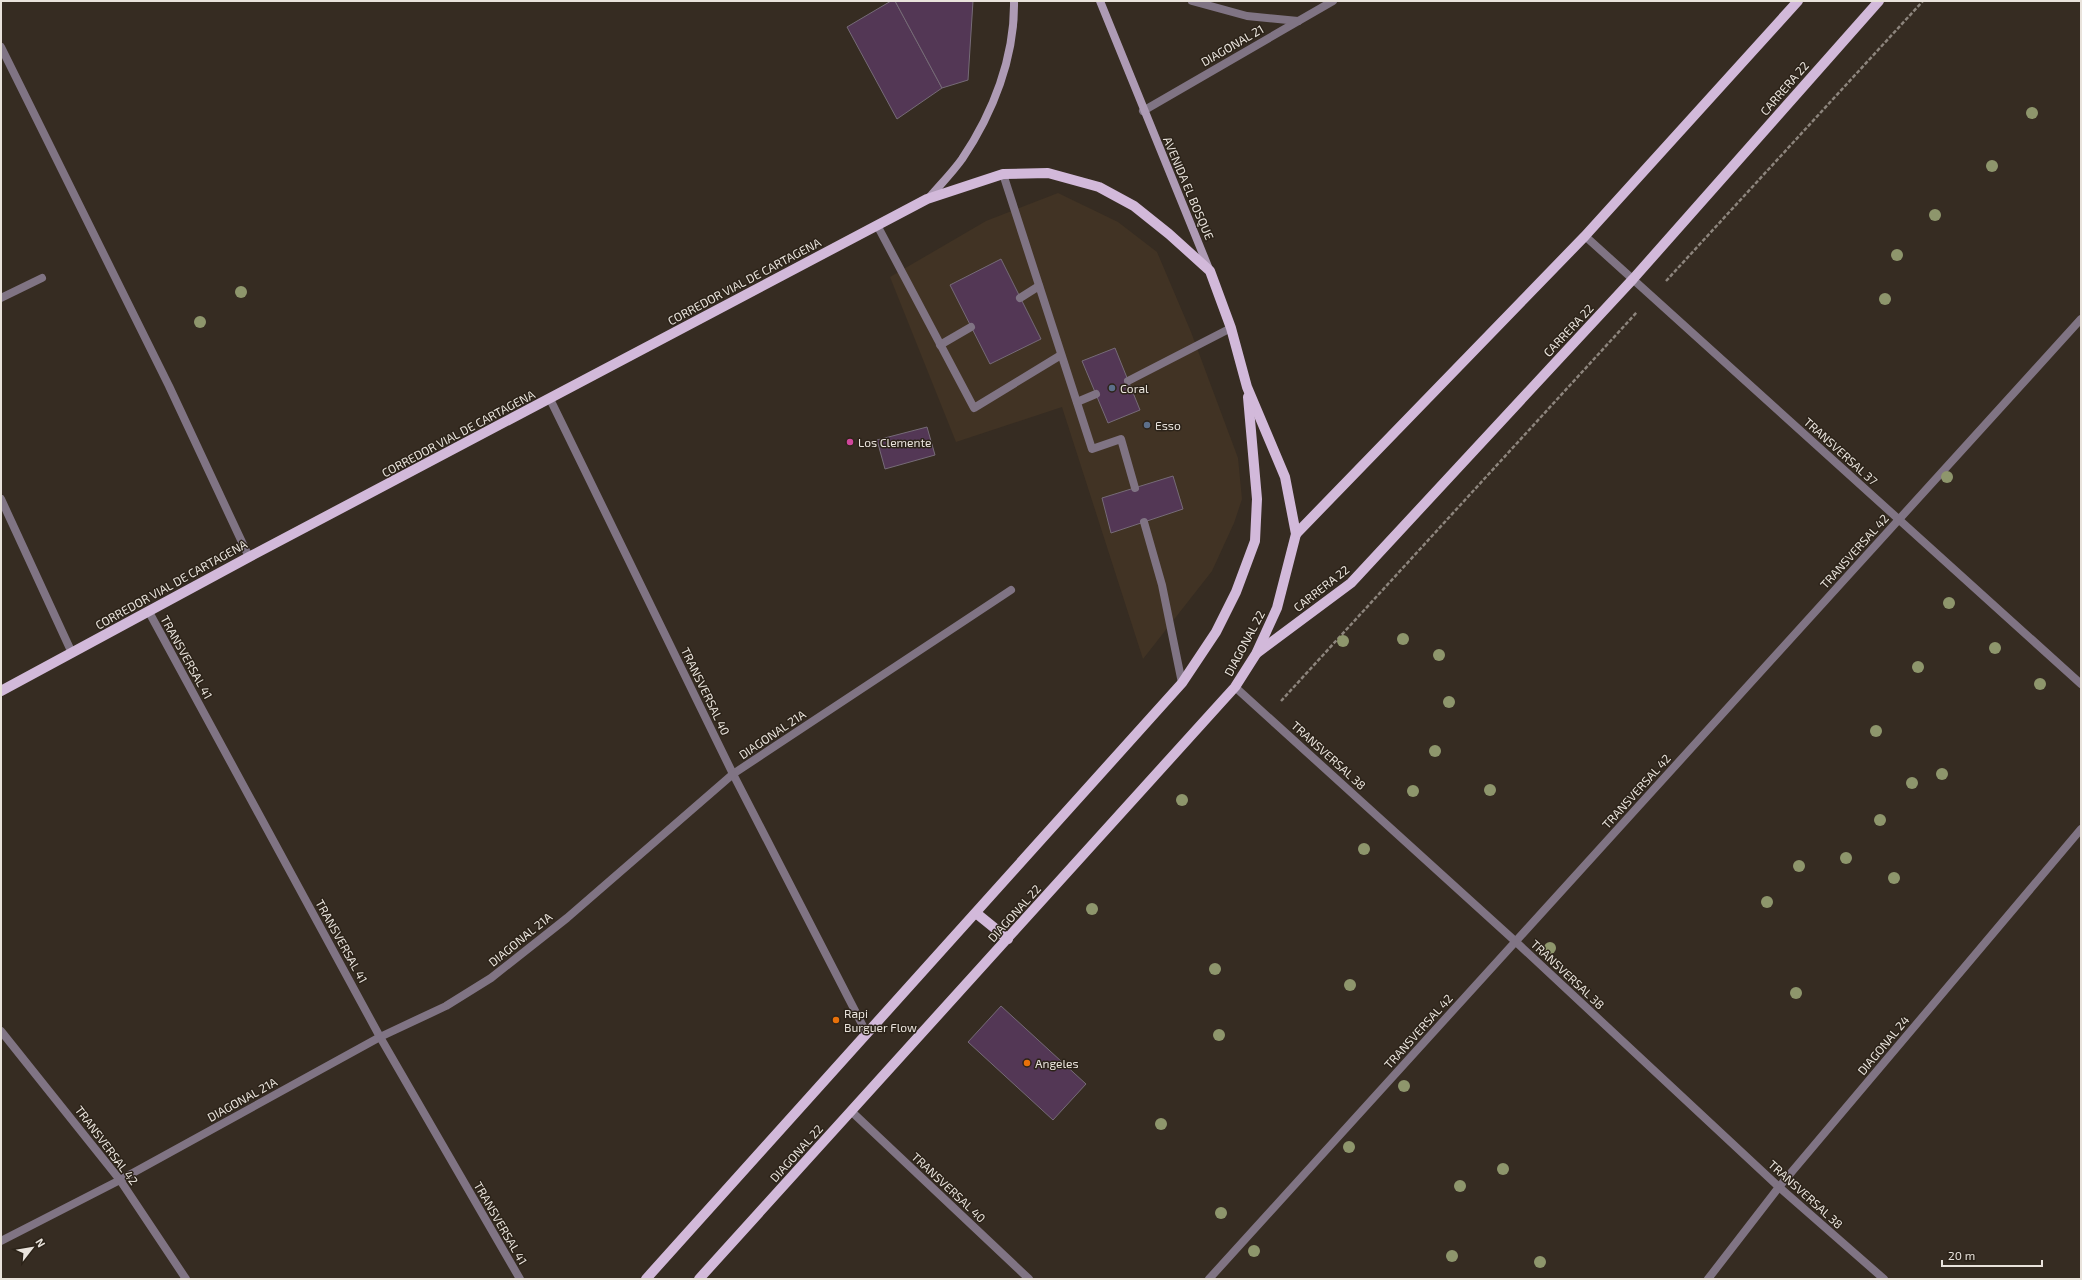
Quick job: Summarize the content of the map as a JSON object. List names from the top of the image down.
{
  "streets": {
    "main road": [
      "CARRERA 22",
      "AVENIDA EL BOSQUE",
      "CORREDOR VIAL DE CARTAGENA",
      "DIAGONAL 22"
    ],
    "street": [
      "DIAGONAL 21",
      "TRANSVERSAL 37",
      "TRANSVERSAL 42",
      "TRANSVERSAL 41",
      "TRANSVERSAL 40",
      "DIAGONAL 21A",
      "TRANSVERSAL 38",
      "DIAGONAL 24"
    ]
  },
  "crossings": [
    ["DIAGONAL 21", "AVENIDA EL BOSQUE"],
    ["CARRERA 22", "TRANSVERSAL 37"],
    ["CARRERA 22", "DIAGONAL 22"],
    ["AVENIDA EL BOSQUE", "CORREDOR VIAL DE CARTAGENA"],
    ["AVENIDA EL BOSQUE", "DIAGONAL 22"],
    ["CORREDOR VIAL DE CARTAGENA", "TRANSVERSAL 41"],
    ["CORREDOR VIAL DE CARTAGENA", "TRANSVERSAL 40"],
    ["TRANSVERSAL 37", "TRANSVERSAL 42"],
    ["TRANSVERSAL 42", "DIAGONAL 21A"],
    ["TRANSVERSAL 42", "TRANSVERSAL 38"],
    ["DIAGONAL 22", "TRANSVERSAL 40"],
    ["DIAGONAL 22", "TRANSVERSAL 38"],
    ["TRANSVERSAL 41", "DIAGONAL 21A"],
    ["TRANSVERSAL 40", "DIAGONAL 21A"],
    ["TRANSVERSAL 38", "DIAGONAL 24"]
  ],
  "places": [
    "Coral",
    "Esso",
    "Los Clemente",
    "Rapi Burguer Flow",
    "Angeles"
  ],
  "scale_bar": "20 m",
  "north": "top right"
}
